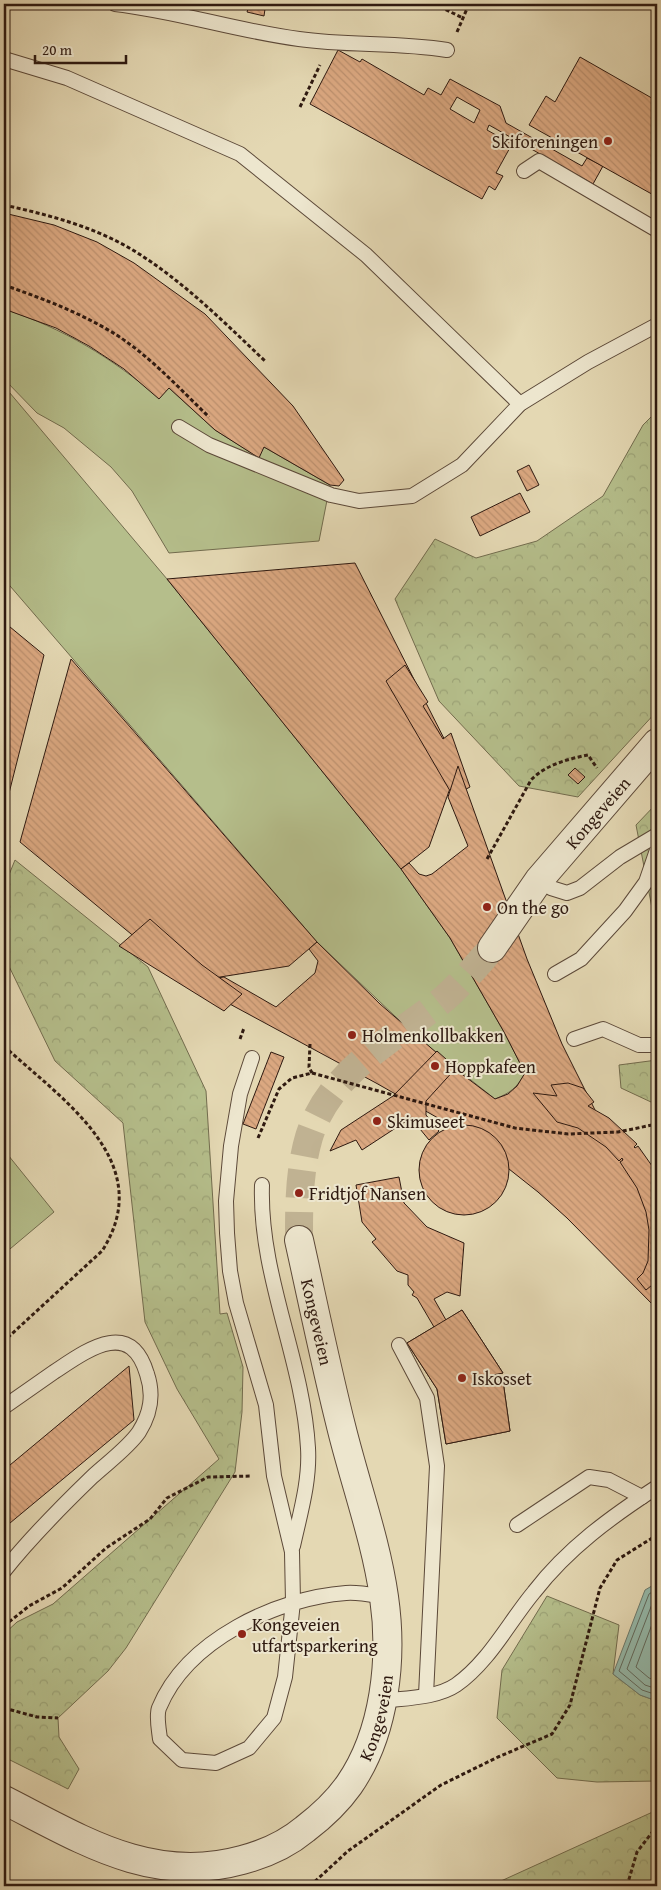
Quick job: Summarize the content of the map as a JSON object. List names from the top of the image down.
{
  "streets": {
    "street": ["Kongeveien"]
  },
  "places": [
    "Skiforeningen",
    "On the go",
    "Holmenkollbakken",
    "Hoppkafeen",
    "Skimuseet",
    "Fridtjof Nansen",
    "Iskosset",
    "Kongeveien utfartsparkering"
  ],
  "scale_bar": "20 m"
}
